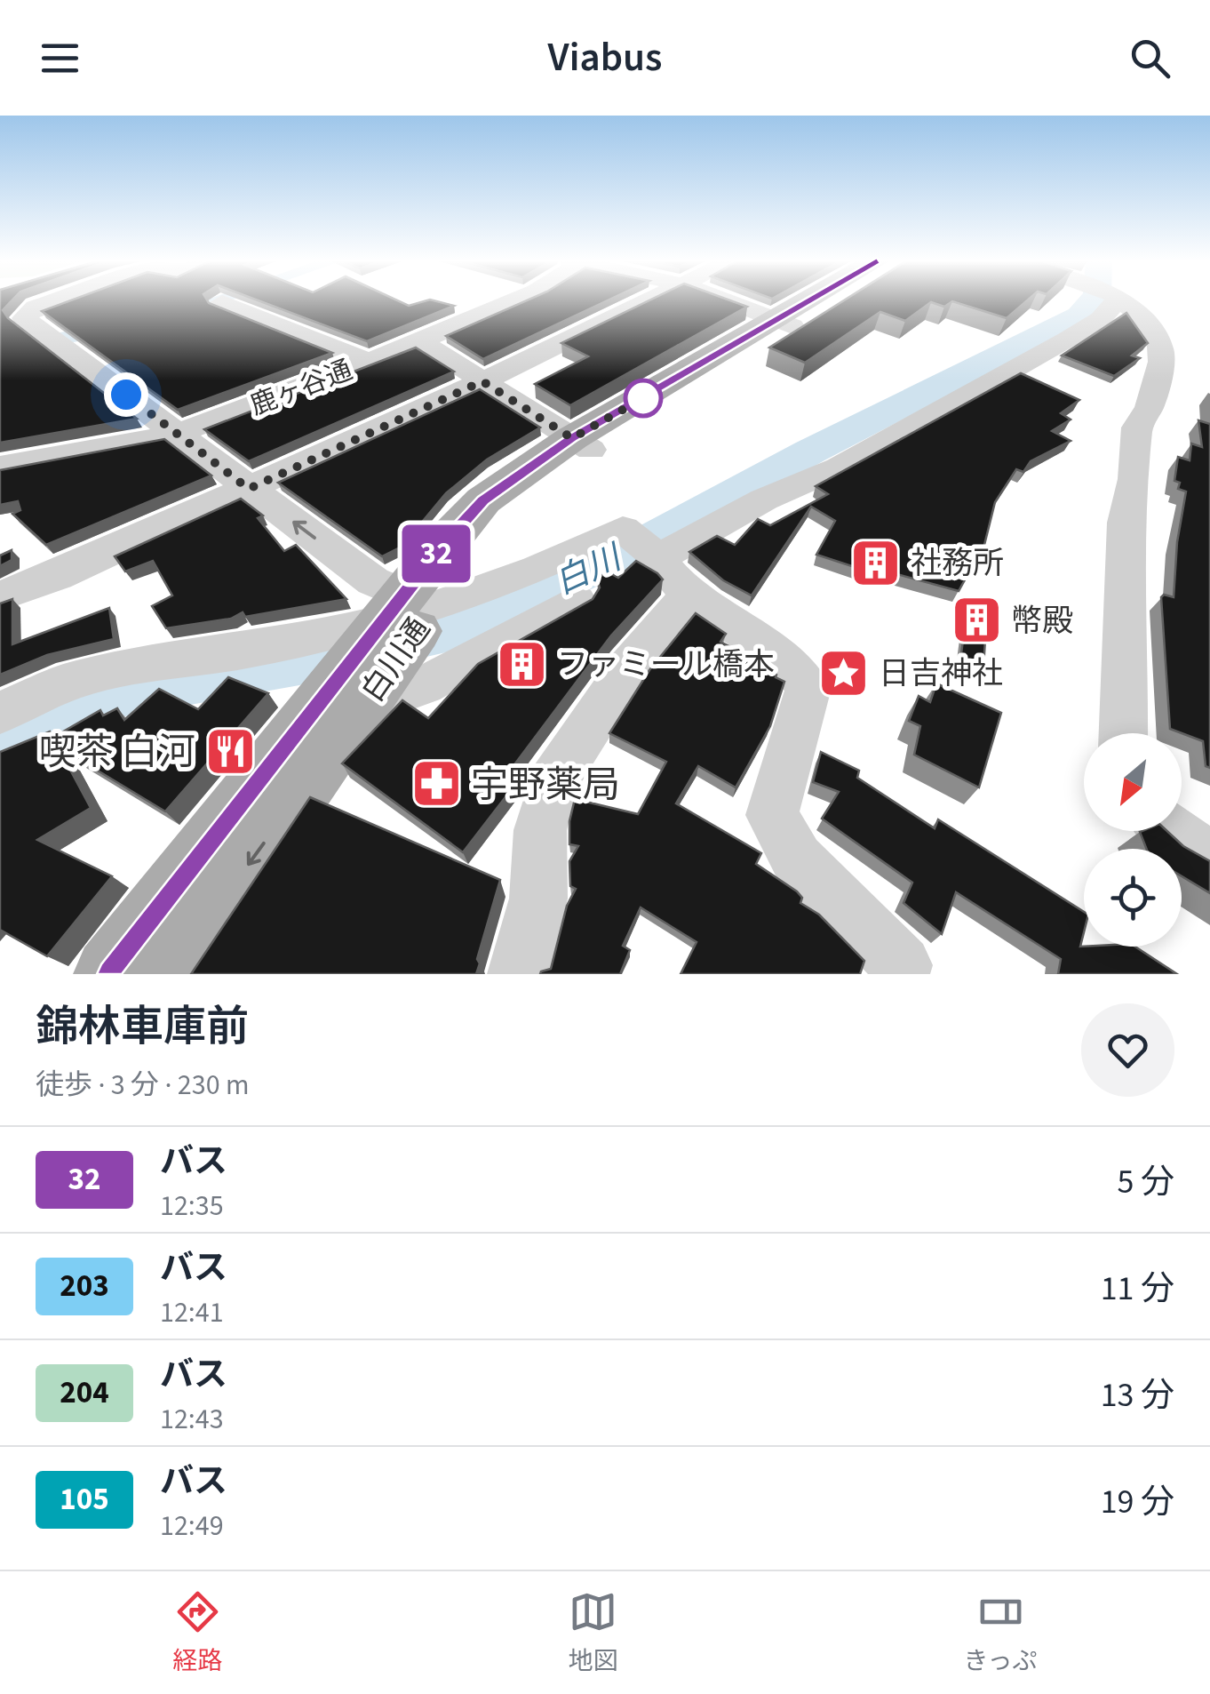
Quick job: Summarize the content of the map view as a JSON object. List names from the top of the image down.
{
  "streets": {
    "main road": ["白川通"],
    "street": ["鹿ヶ谷通"]
  },
  "water": ["白川"],
  "places": {
    "building": ["社務所", "幣殿", "ファミール橋本"],
    "place": ["日吉神社"],
    "restaurant": ["喫茶 白河"],
    "pharmacy": ["宇野薬局"]
  },
  "lines": ["bus line 32"],
  "north": "bottom left",
  "page": {
    "header": "Viabus",
    "on_map": "32",
    "heading": ["錦林車庫前", "徒歩 · 3 分 · 230 m"],
    "list": [
      {
        "mark": "32",
        "name": "バス",
        "note": "12:35",
        "value": "5 分"
      },
      {
        "mark": "203",
        "name": "バス",
        "note": "12:41",
        "value": "11 分"
      },
      {
        "mark": "204",
        "name": "バス",
        "note": "12:43",
        "value": "13 分"
      },
      {
        "mark": "105",
        "name": "バス",
        "note": "12:49",
        "value": "19 分"
      }
    ],
    "tabs": ["経路", "地図", "きっぷ"]
  }
}
